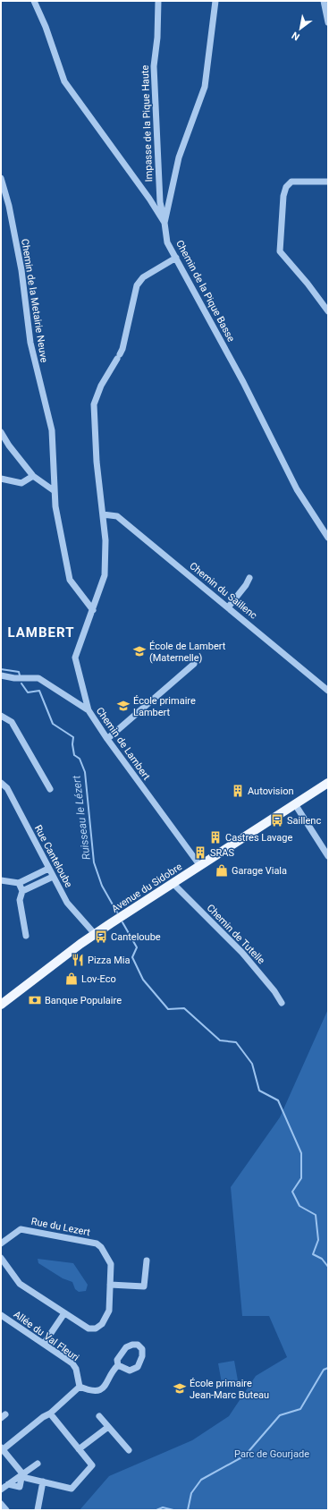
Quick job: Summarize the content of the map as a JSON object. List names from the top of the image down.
{
  "streets": {
    "main road": ["Avenue du Sidobre"],
    "street": [
      "Impasse de la Pique Haute",
      "Chemin de la Pique Basse",
      "Chemin de la Metairie Neuve",
      "Chemin du Saillenc",
      "Chemin de Lambert",
      "Rue Canteloube",
      "Chemin de Tutelle",
      "Rue du Lezert",
      "Allée du Val Fleuri"
    ]
  },
  "crossings": [
    ["Impasse de la Pique Haute", "Chemin de la Pique Basse"],
    ["Chemin de Lambert", "Avenue du Sidobre"],
    ["Rue Canteloube", "Avenue du Sidobre"],
    ["Avenue du Sidobre", "Chemin de Tutelle"]
  ],
  "districts": ["LAMBERT"],
  "water": ["Ruisseau le Lézert"],
  "parks": ["Parc de Gourjade"],
  "places": {
    "school or university": ["École de Lambert (Maternelle)", "École primaire Lambert", "École primaire Jean-Marc Buteau"],
    "building": ["Autovision", "Castres Lavage", "SRAS"],
    "bus stop": ["Saillenc", "Canteloube"],
    "shop": ["Garage Viala", "Lov-Eco"],
    "restaurant": ["Pizza Mia"],
    "bank": ["Banque Populaire"]
  },
  "north": "bottom left"
}
